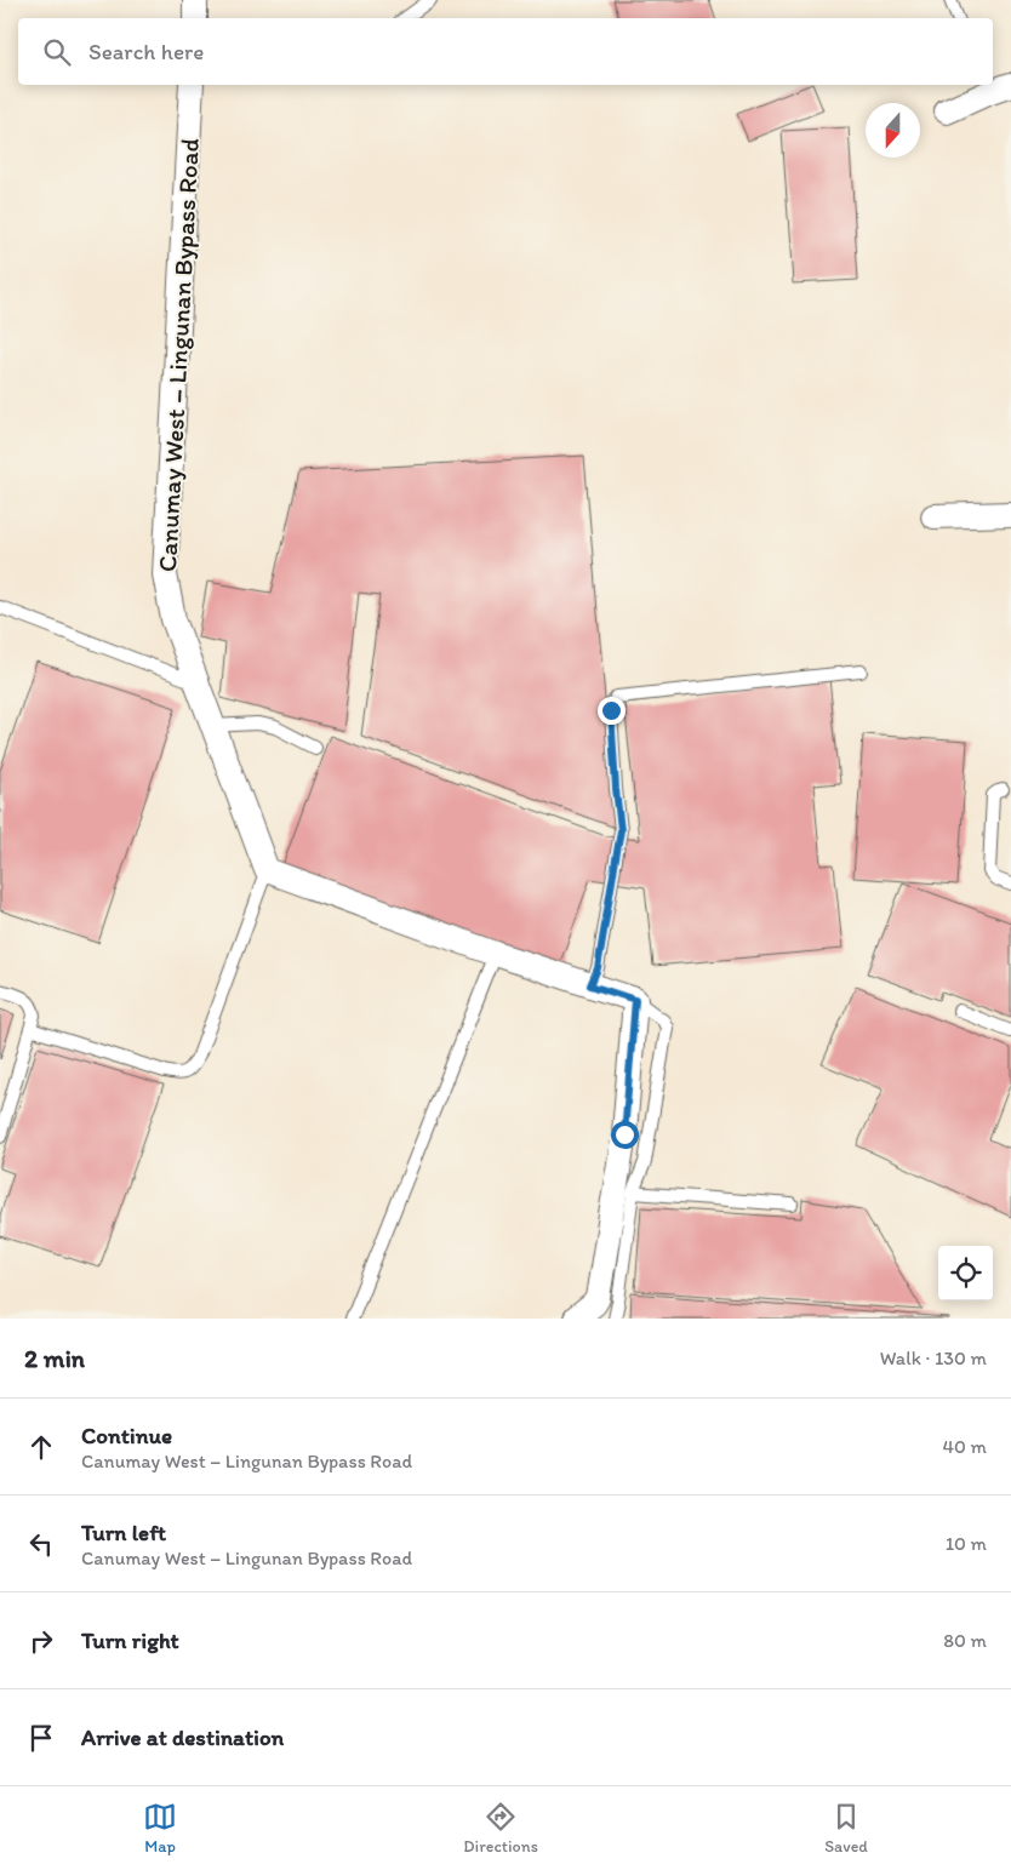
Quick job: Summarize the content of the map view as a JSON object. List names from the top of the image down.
{
  "streets": {
    "street": ["Canumay West – Lingunan Bypass Road"]
  },
  "north": "bottom",
  "page": {
    "search": "Search here",
    "heading": ["2 min", "Walk · 130 m"],
    "list": [
      ["Continue", "Canumay West – Lingunan Bypass Road", "40 m"],
      ["Turn left", "Canumay West – Lingunan Bypass Road", "10 m"],
      ["Turn right", "80 m"],
      "Arrive at destination"
    ],
    "nav": ["Map", "Directions", "Saved"]
  }
}
